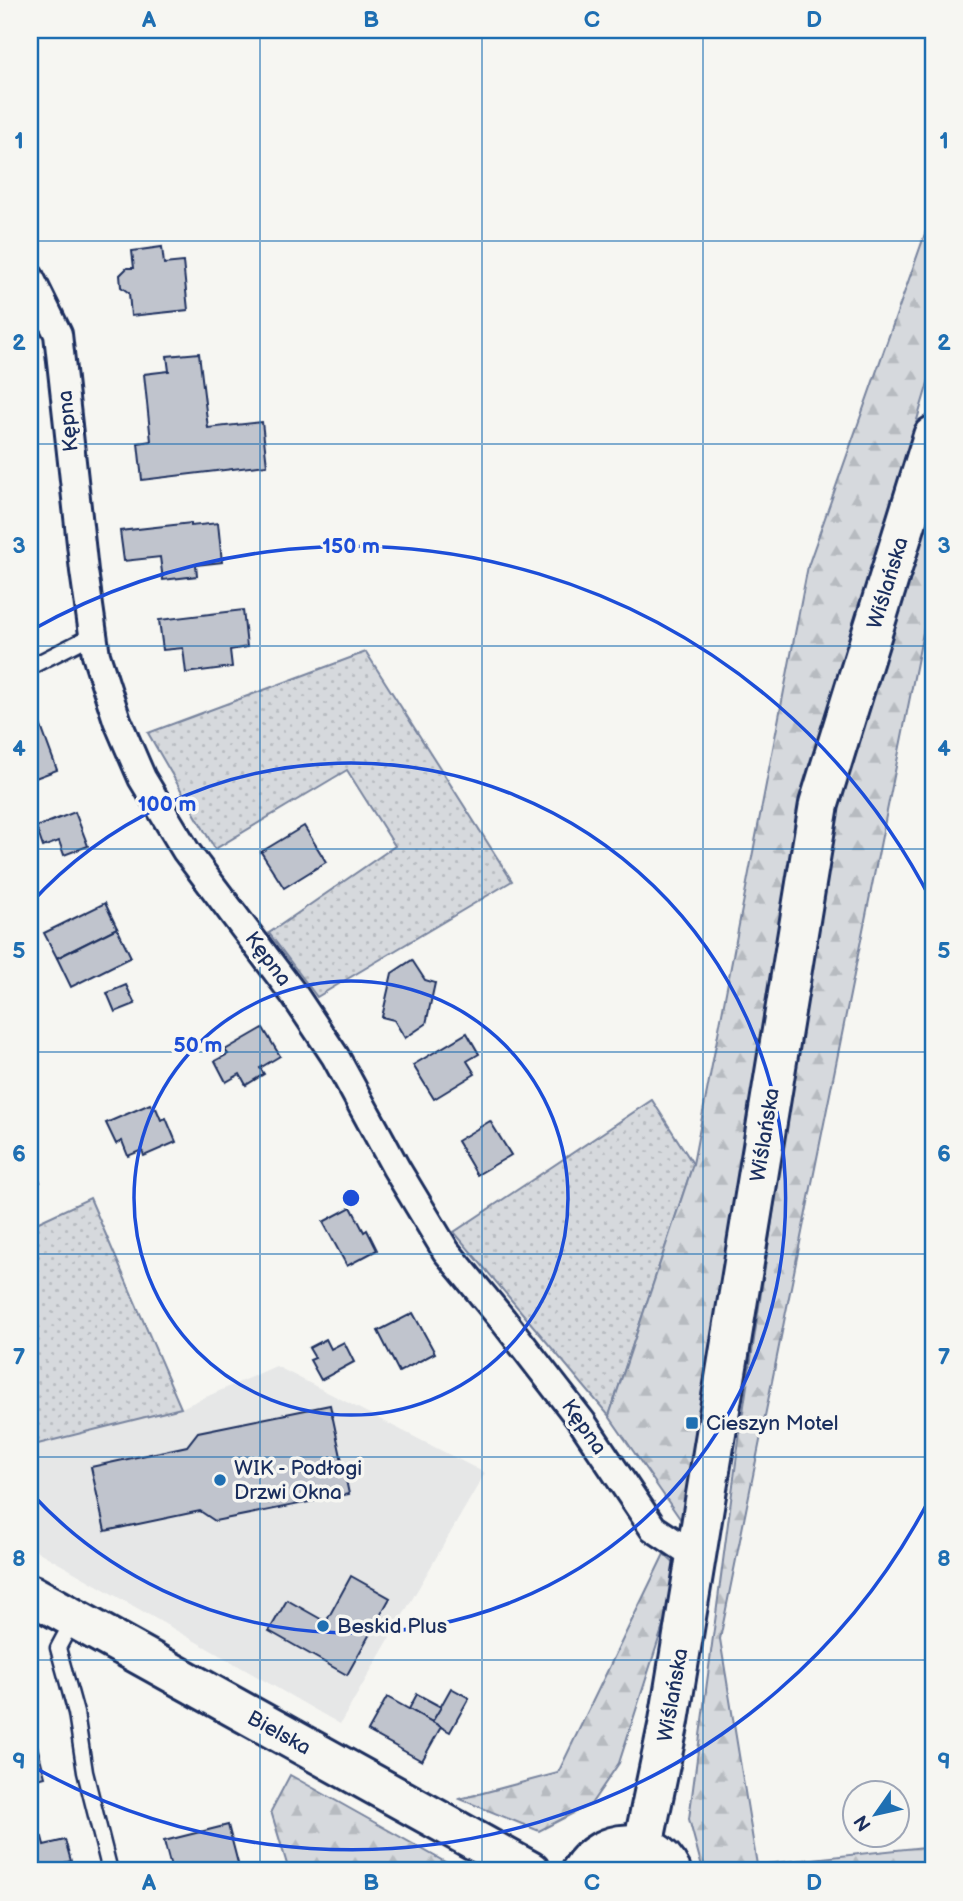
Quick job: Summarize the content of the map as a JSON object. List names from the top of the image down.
{
  "streets": {
    "street": ["Kępna", "Wiślańska", "Bielska"]
  },
  "crossings": [
    ["Kępna", "Wiślańska"]
  ],
  "places": {
    "transit": ["Cieszyn Motel"],
    "other": ["WIK - Podłogi Drzwi Okna", "Beskid Plus"]
  },
  "north": "bottom left",
  "grid": {
    "columns": [
      "A",
      "B",
      "C",
      "D"
    ],
    "rows": [
      "1",
      "2",
      "3",
      "4",
      "5",
      "6",
      "7",
      "8",
      "9"
    ]
  },
  "rings": ["150 m", "100 m", "50 m"]
}
